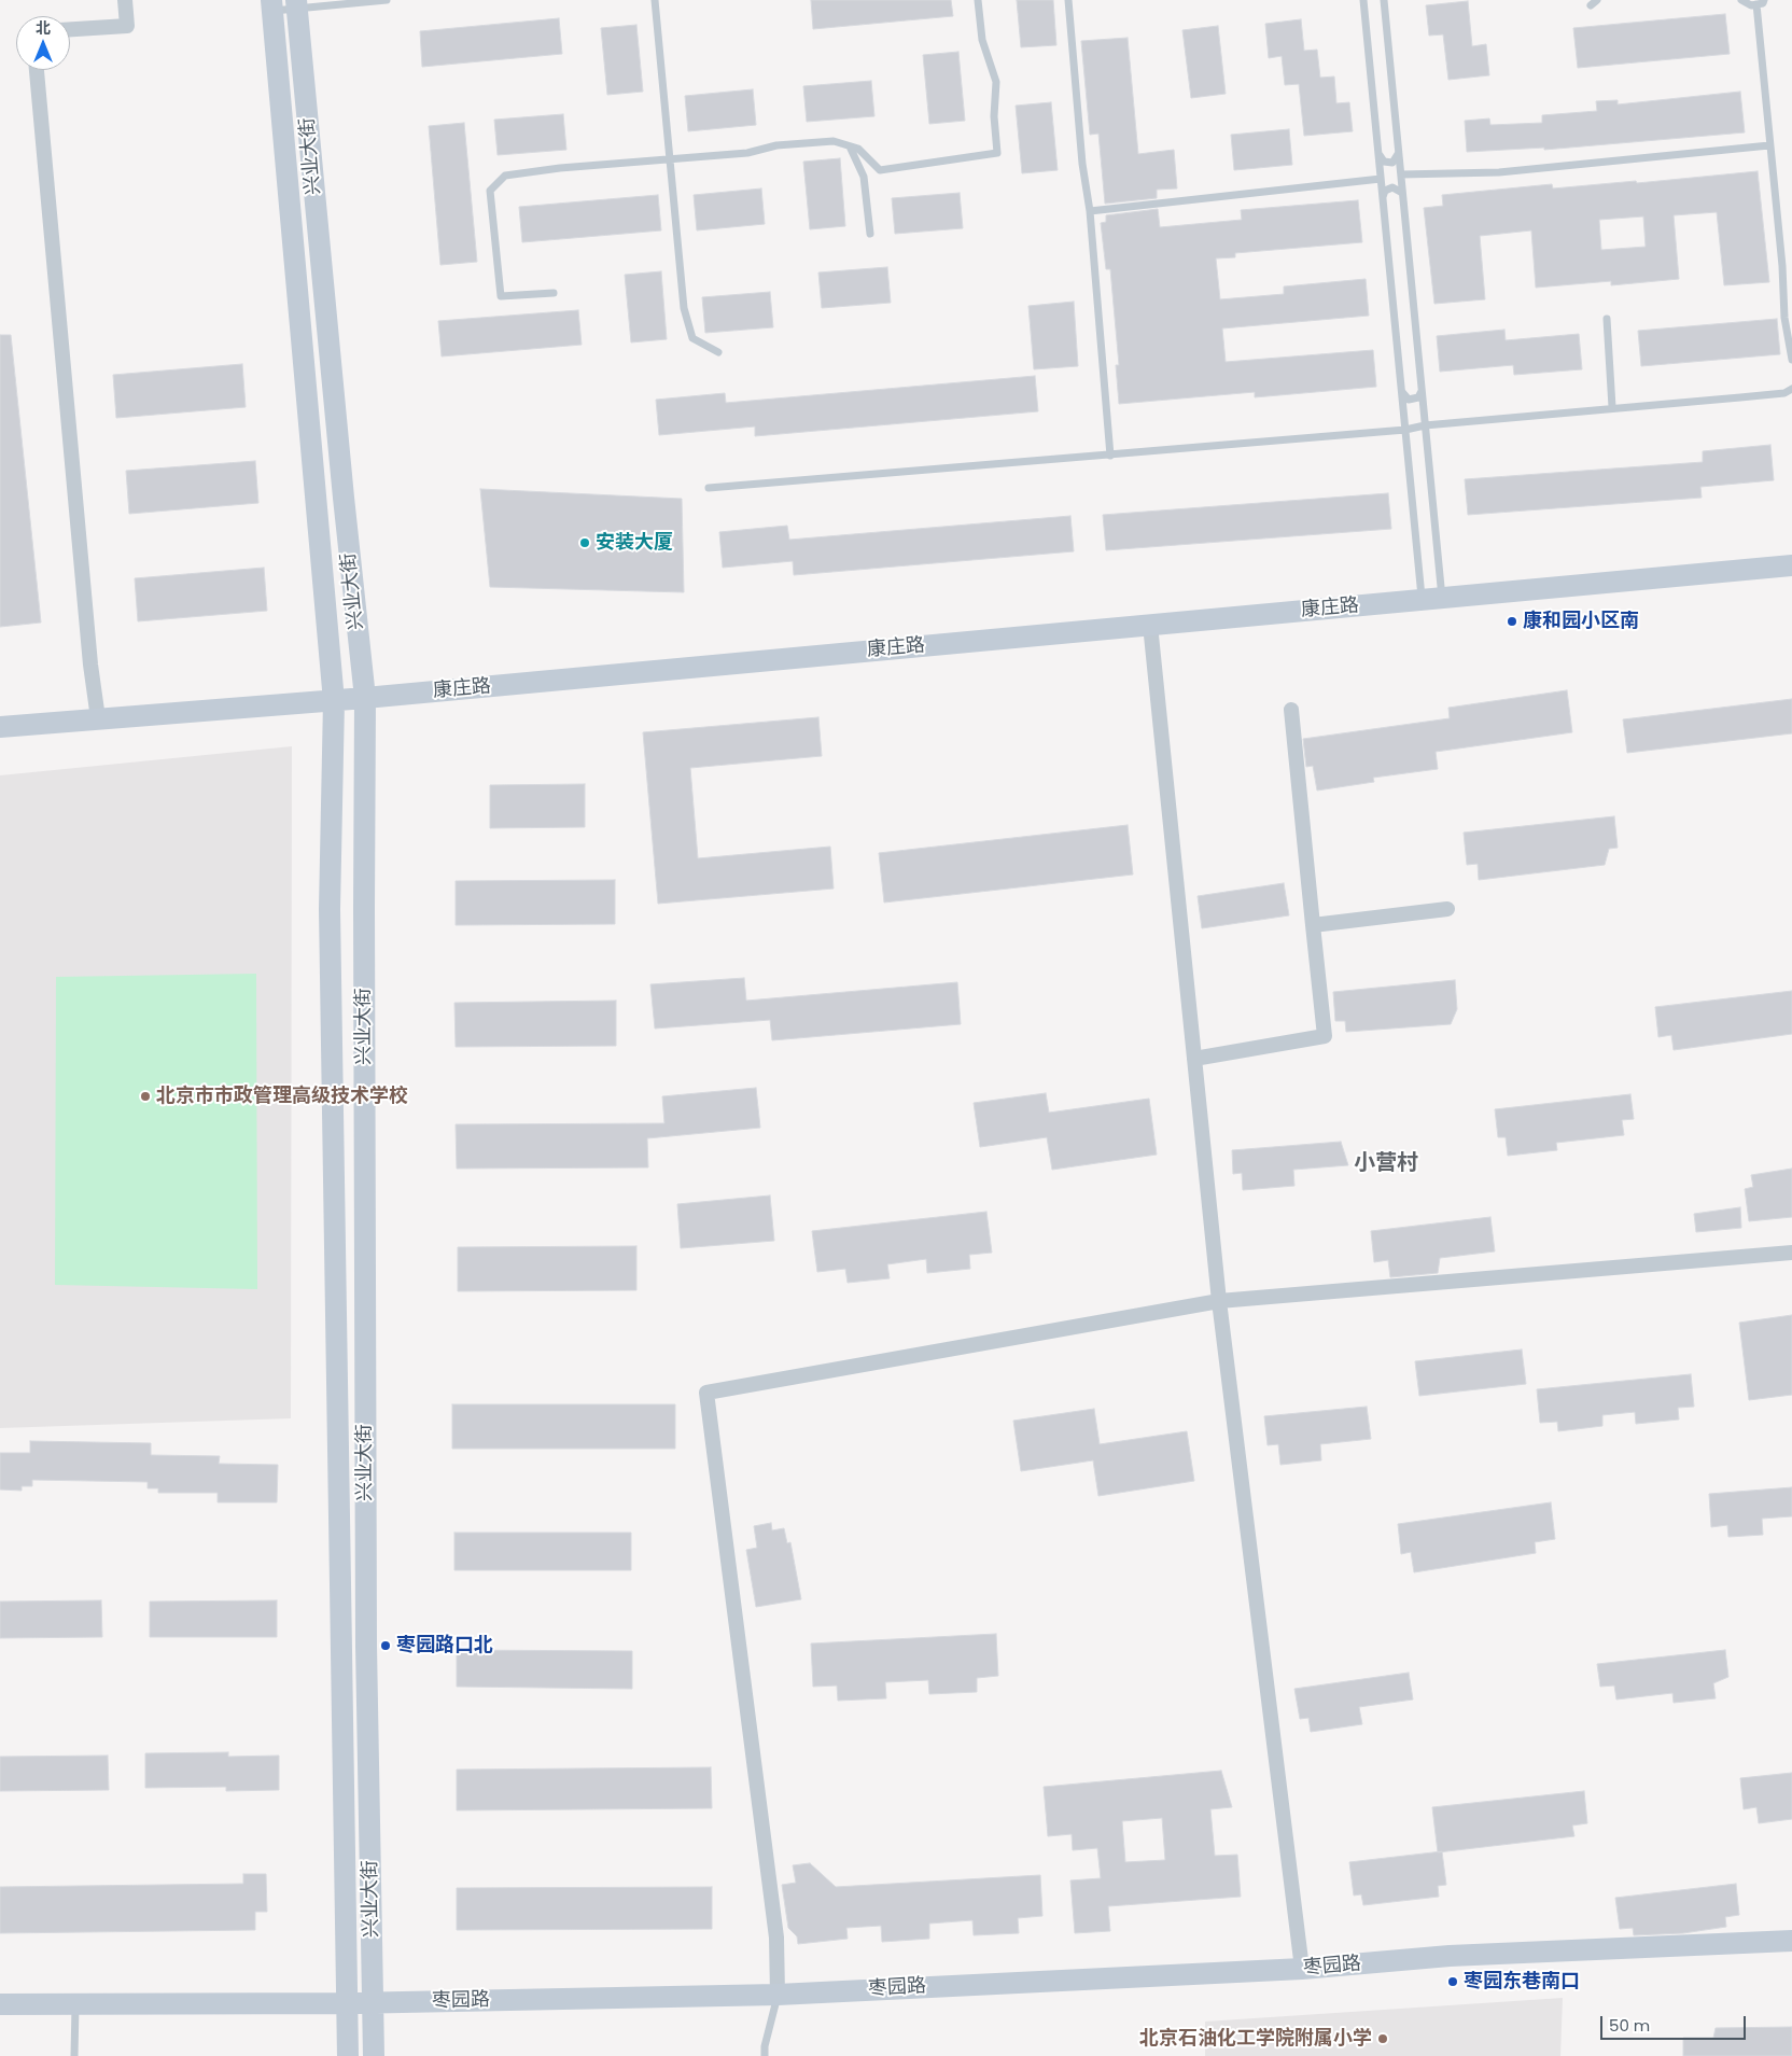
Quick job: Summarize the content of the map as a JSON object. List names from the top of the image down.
{
  "streets": {
    "main road": ["兴业大街", "康庄路", "枣园路"]
  },
  "crossings": [
    ["兴业大街", "康庄路"],
    ["兴业大街", "枣园路"]
  ],
  "districts": ["小营村"],
  "places": [
    "安装大厦",
    "康和园小区南",
    "北京市市政管理高级技术学校",
    "枣园路口北",
    "枣园东巷南口",
    "北京石油化工学院附属小学"
  ],
  "scale_bar": "50 m",
  "north": "top"
}
